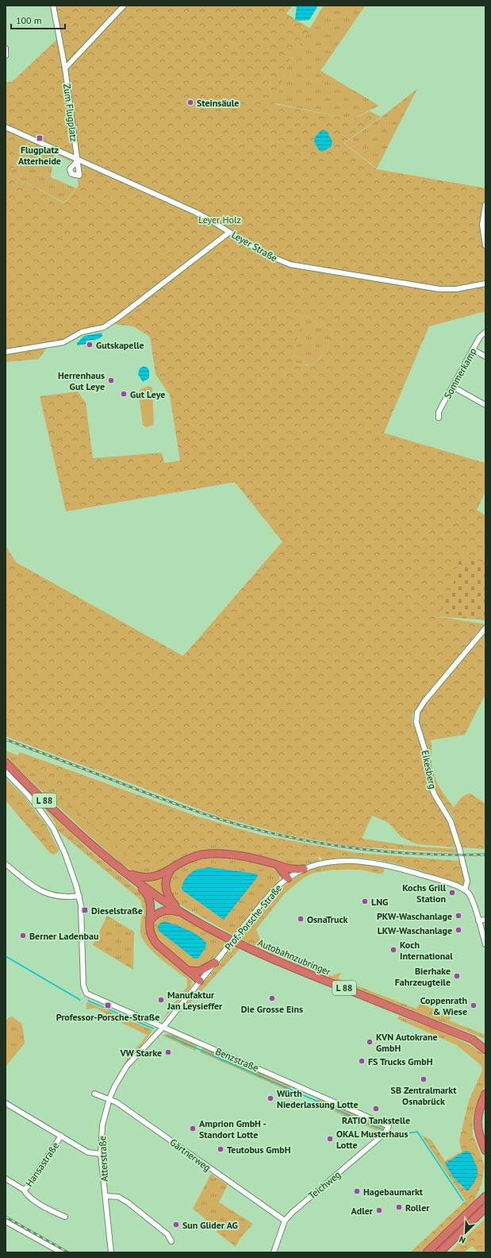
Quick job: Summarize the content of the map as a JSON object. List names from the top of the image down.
{
  "streets": {
    "highway": ["L 88", "Autobahnzubringer"],
    "street": [
      "Zum Flugplatz",
      "Leyer Straße",
      "Sommerkamp",
      "Eikesberg",
      "Prof.-Porsche-Straße",
      "Benzstraße",
      "Gärtnerweg",
      "Atterstraße",
      "Hansastraße",
      "Teichweg"
    ]
  },
  "crossings": [
    ["Zum Flugplatz", "Leyer Straße"],
    ["Eikesberg", "Prof.-Porsche-Straße"],
    ["L 88", "Autobahnzubringer"],
    ["Prof.-Porsche-Straße", "Benzstraße"],
    ["Prof.-Porsche-Straße", "Atterstraße"],
    ["Benzstraße", "Atterstraße"],
    ["Benzstraße", "Teichweg"],
    ["Gärtnerweg", "Atterstraße"],
    ["Gärtnerweg", "Teichweg"],
    ["Atterstraße", "Hansastraße"]
  ],
  "parks": ["Leyer Holz"],
  "places": {
    "other": [
      "Steinsäule",
      "Gutskapelle",
      "Herrenhaus Gut Leye",
      "Gut Leye",
      "Kochs Grill Station",
      "LNG",
      "PKW-Waschanlage",
      "OsnaTruck",
      "LKW-Waschanlage",
      "Berner Ladenbau",
      "Koch International",
      "Bierhake Fahrzeugteile",
      "Die Grosse Eins",
      "Manufaktur Jan Leysieffer",
      "Coppenrath & Wiese",
      "KVN Autokrane GmbH",
      "VW Starke",
      "FS Trucks GmbH",
      "SB Zentralmarkt Osnabrück",
      "Würth Niederlassung Lotte",
      "RATIO Tankstelle",
      "Amprion GmbH - Standort Lotte",
      "OKAL Musterhaus Lotte",
      "Teutobus GmbH",
      "Hagebaumarkt",
      "Roller",
      "Adler",
      "Sun Glider AG"
    ],
    "transit": ["Flugplatz Atterheide", "Dieselstraße", "Professor-Porsche-Straße"]
  },
  "scale_bar": "100 m",
  "north": "bottom left"
}
